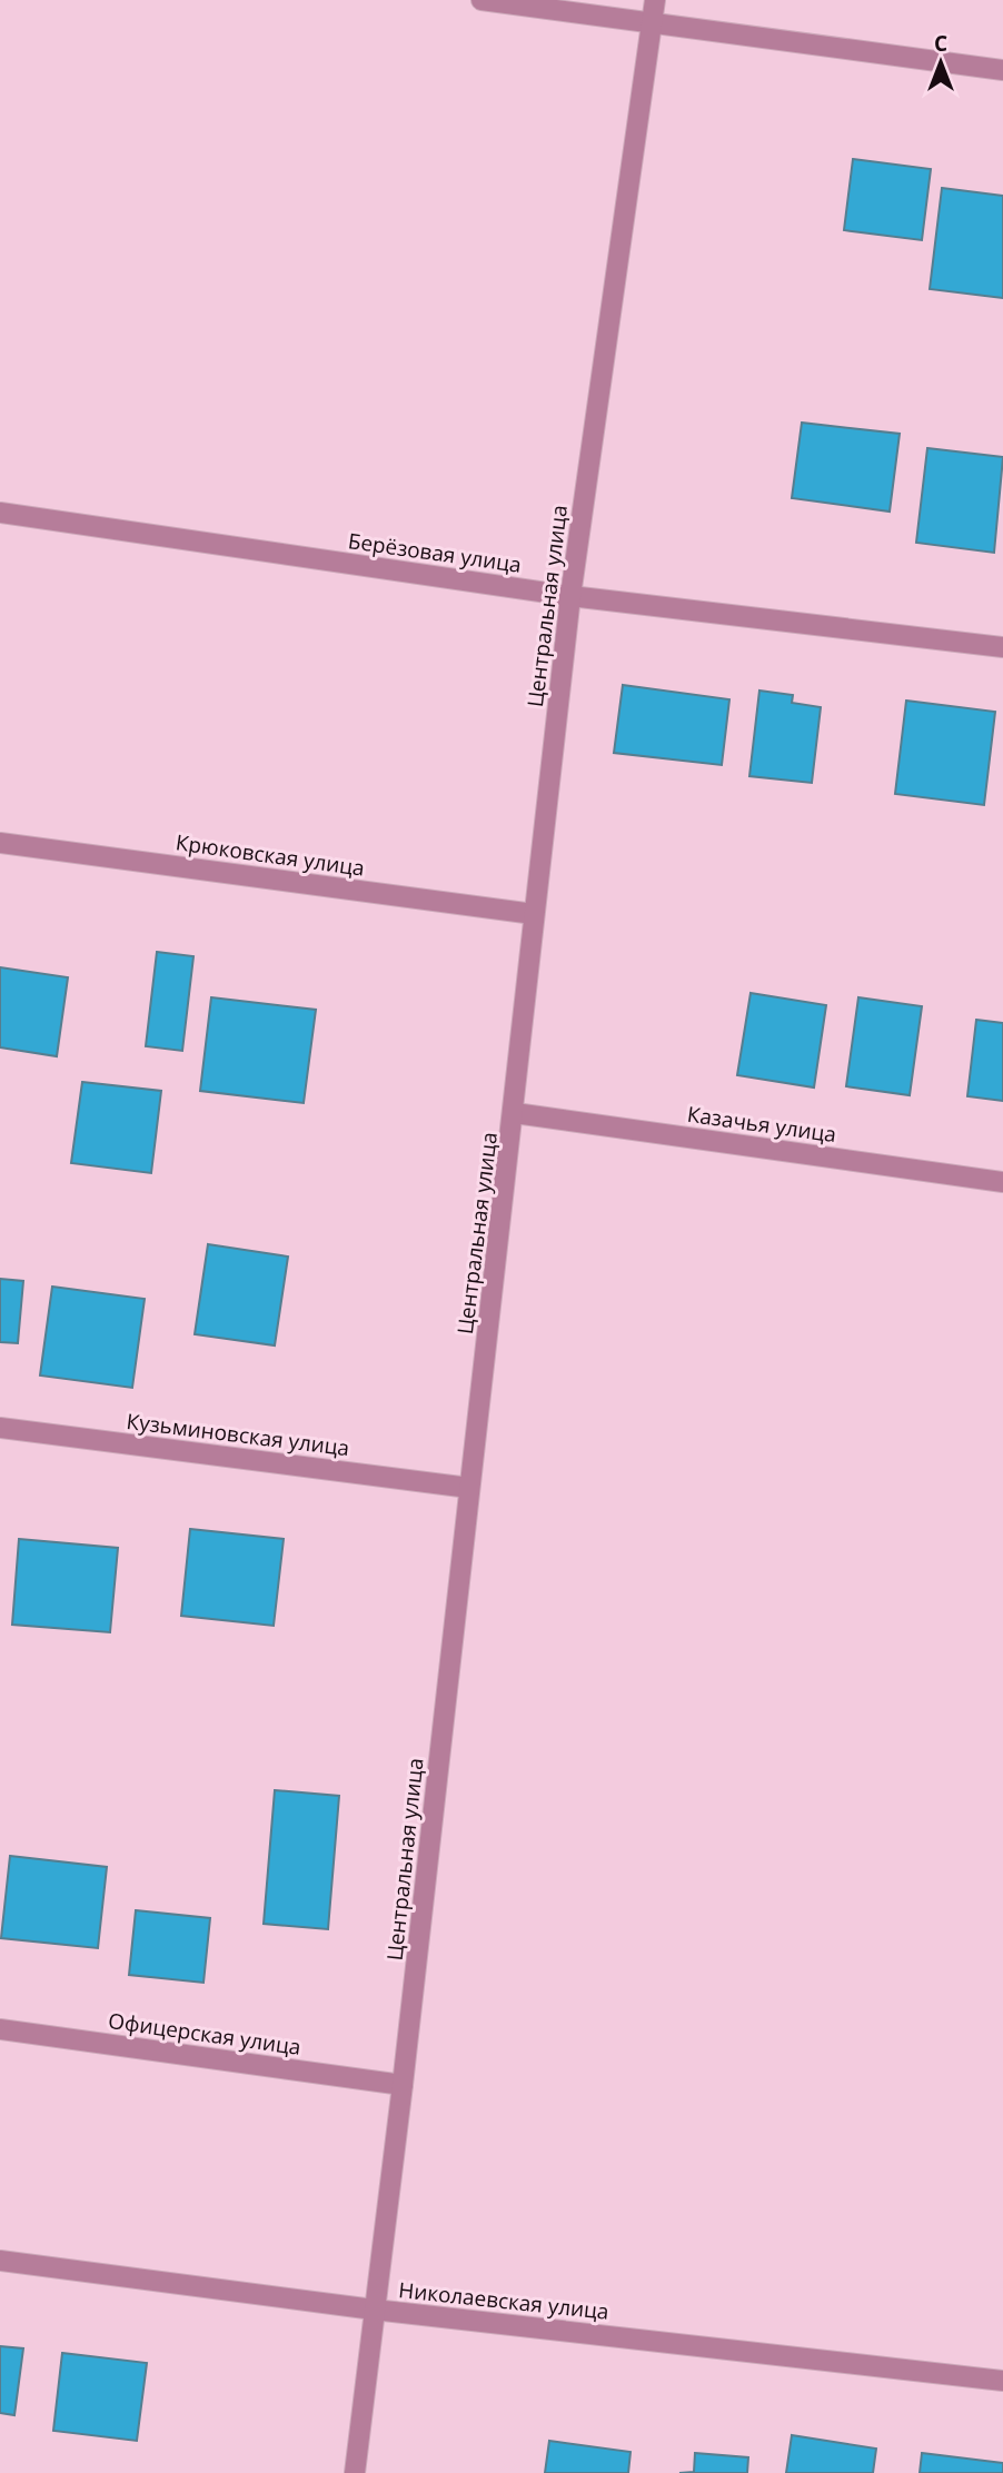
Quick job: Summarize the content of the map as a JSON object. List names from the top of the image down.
{
  "streets": {
    "street": [
      "Берёзовая улица",
      "Центральная улица",
      "Крюковская улица",
      "Казачья улица",
      "Кузьминовская улица",
      "Офицерская улица",
      "Николаевская улица"
    ]
  },
  "crossings": [
    ["Берёзовая улица", "Центральная улица"],
    ["Центральная улица", "Крюковская улица"],
    ["Центральная улица", "Казачья улица"],
    ["Центральная улица", "Кузьминовская улица"],
    ["Центральная улица", "Офицерская улица"],
    ["Центральная улица", "Николаевская улица"]
  ],
  "north": "top"
}
